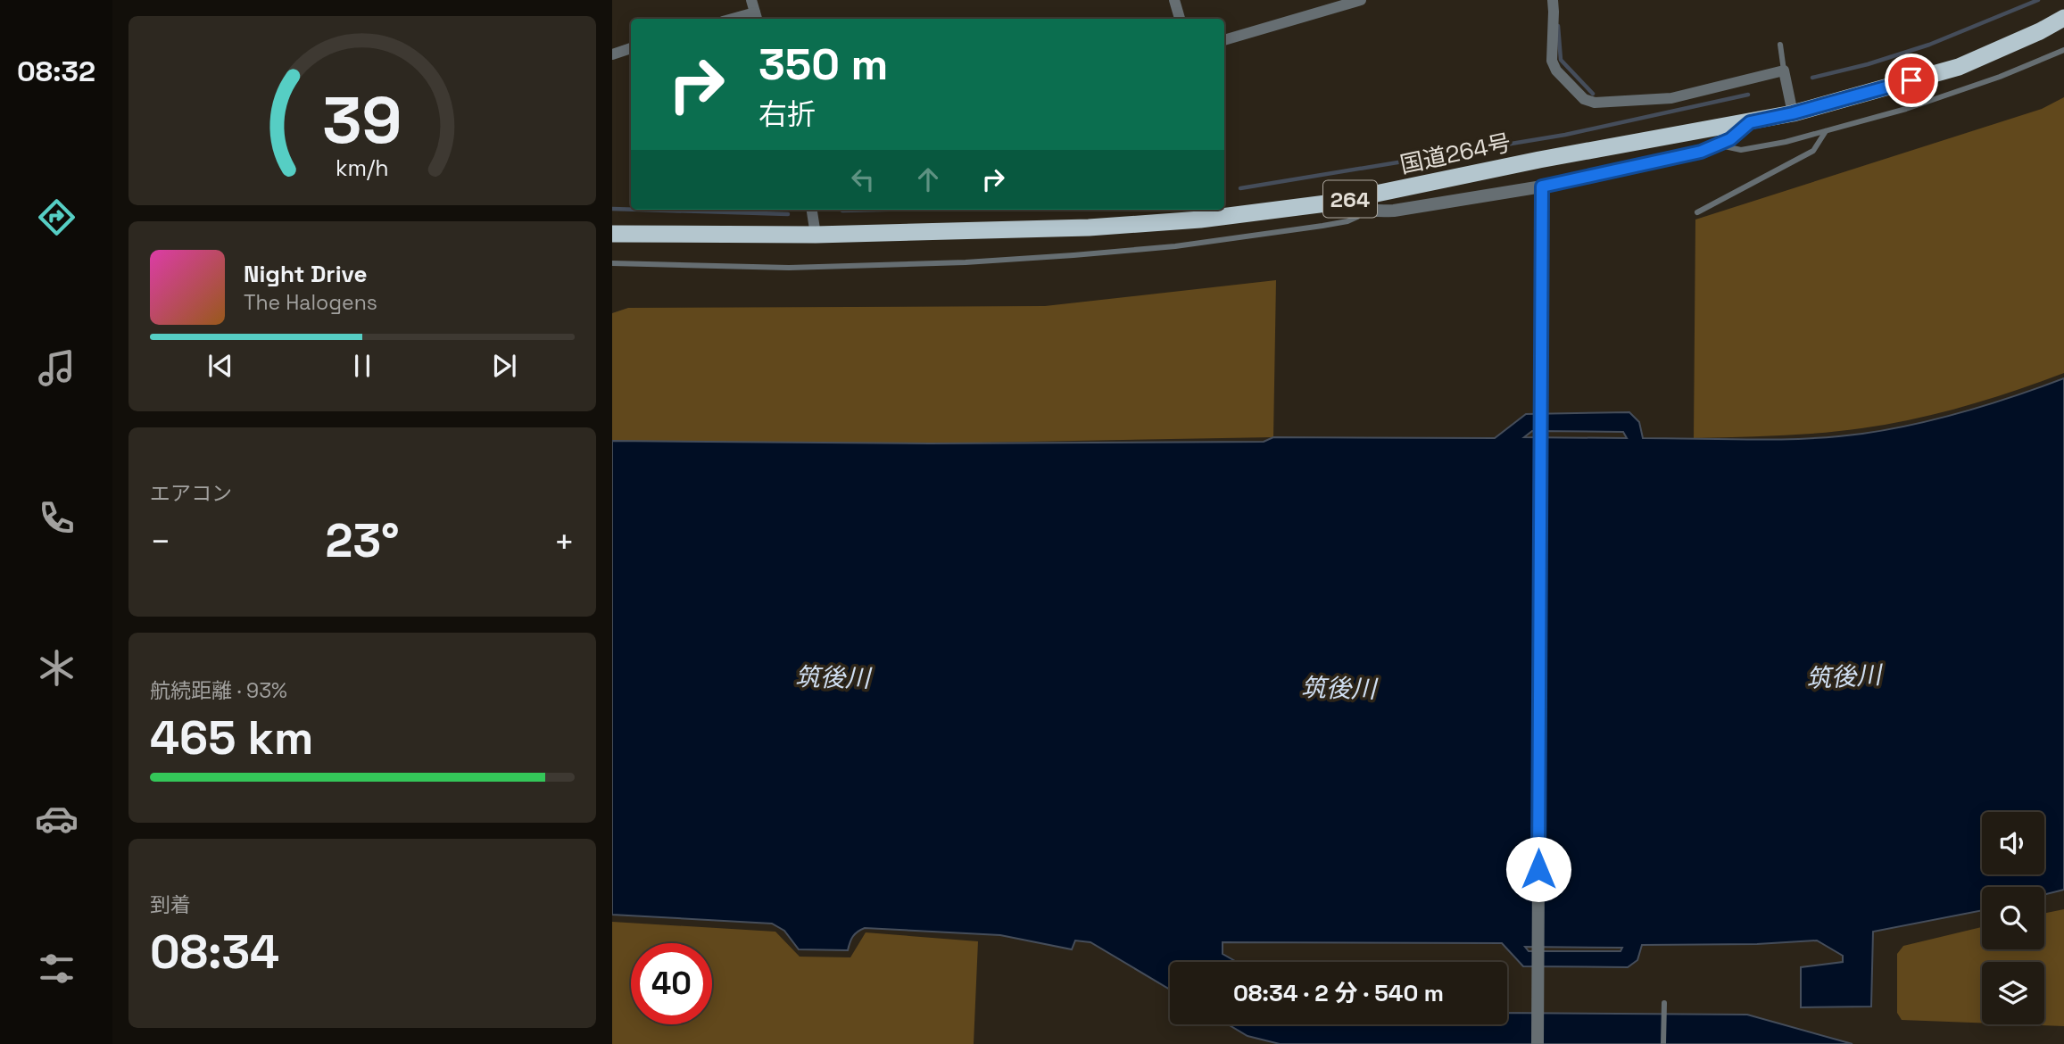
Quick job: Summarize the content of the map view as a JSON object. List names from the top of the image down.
{
  "streets": {
    "highway": ["国道264号", "264"]
  },
  "water": ["筑後川"],
  "page": {
    "tabs": "08:32",
    "turn": ["350 m", "右折"],
    "song": ["Night Drive", "The Halogens"],
    "tile": [
      "エアコン",
      ["航続距離 · 93%", "465 km"],
      ["到着", "08:34"]
    ],
    "heat": ["−", "23°", "+"],
    "limit": "40",
    "trip": "08:34 · 2 分 · 540 m",
    "gauge": ["39", "km/h"]
  }
}
